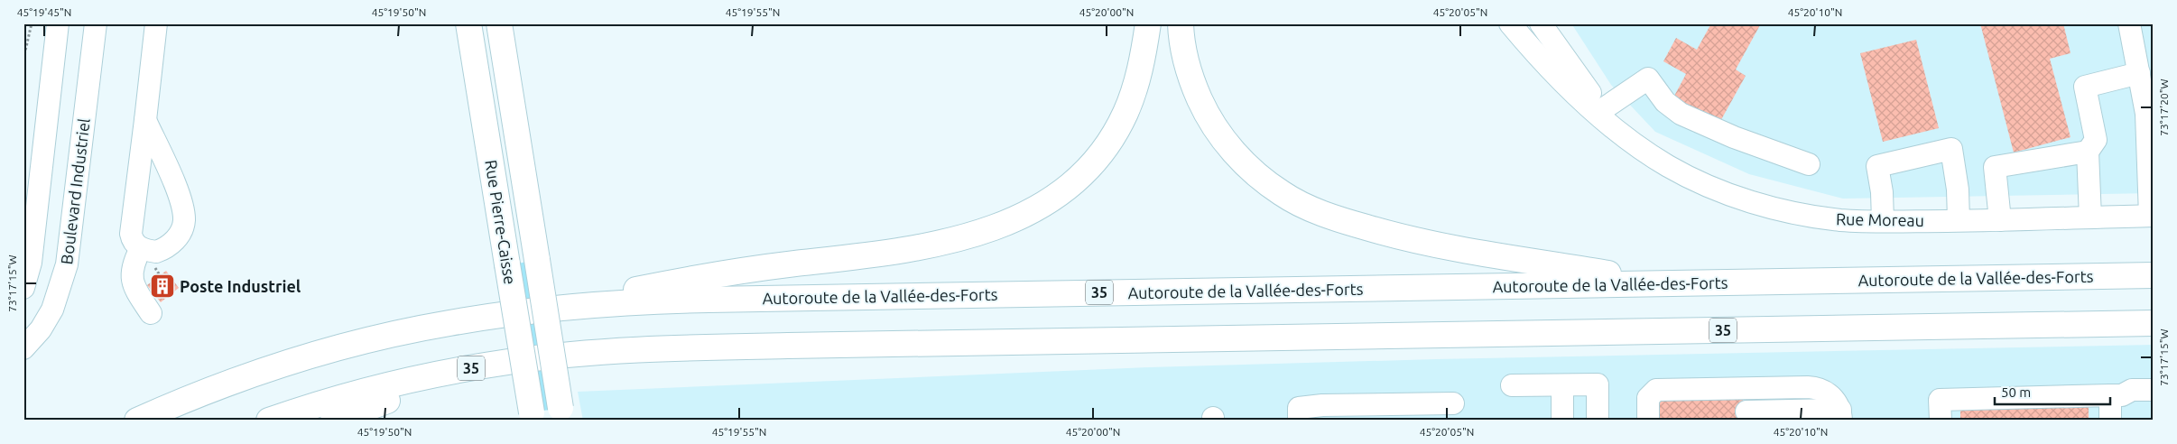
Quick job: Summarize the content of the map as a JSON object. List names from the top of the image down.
{
  "streets": {
    "main road": ["Rue Pierre-Caisse", "Autoroute de la Vallée-des-Forts", "35"],
    "street": ["Boulevard Industriel", "Rue Moreau"]
  },
  "places": {
    "building": ["Poste Industriel"]
  },
  "scale_bar": "50 m",
  "coordinates": [
    "45°19'45\"N",
    "45°19'50\"N",
    "45°19'55\"N",
    "45°20'00\"N",
    "45°20'05\"N",
    "45°20'10\"N",
    "73°17'20\"W",
    "73°17'15\"W"
  ]
}
